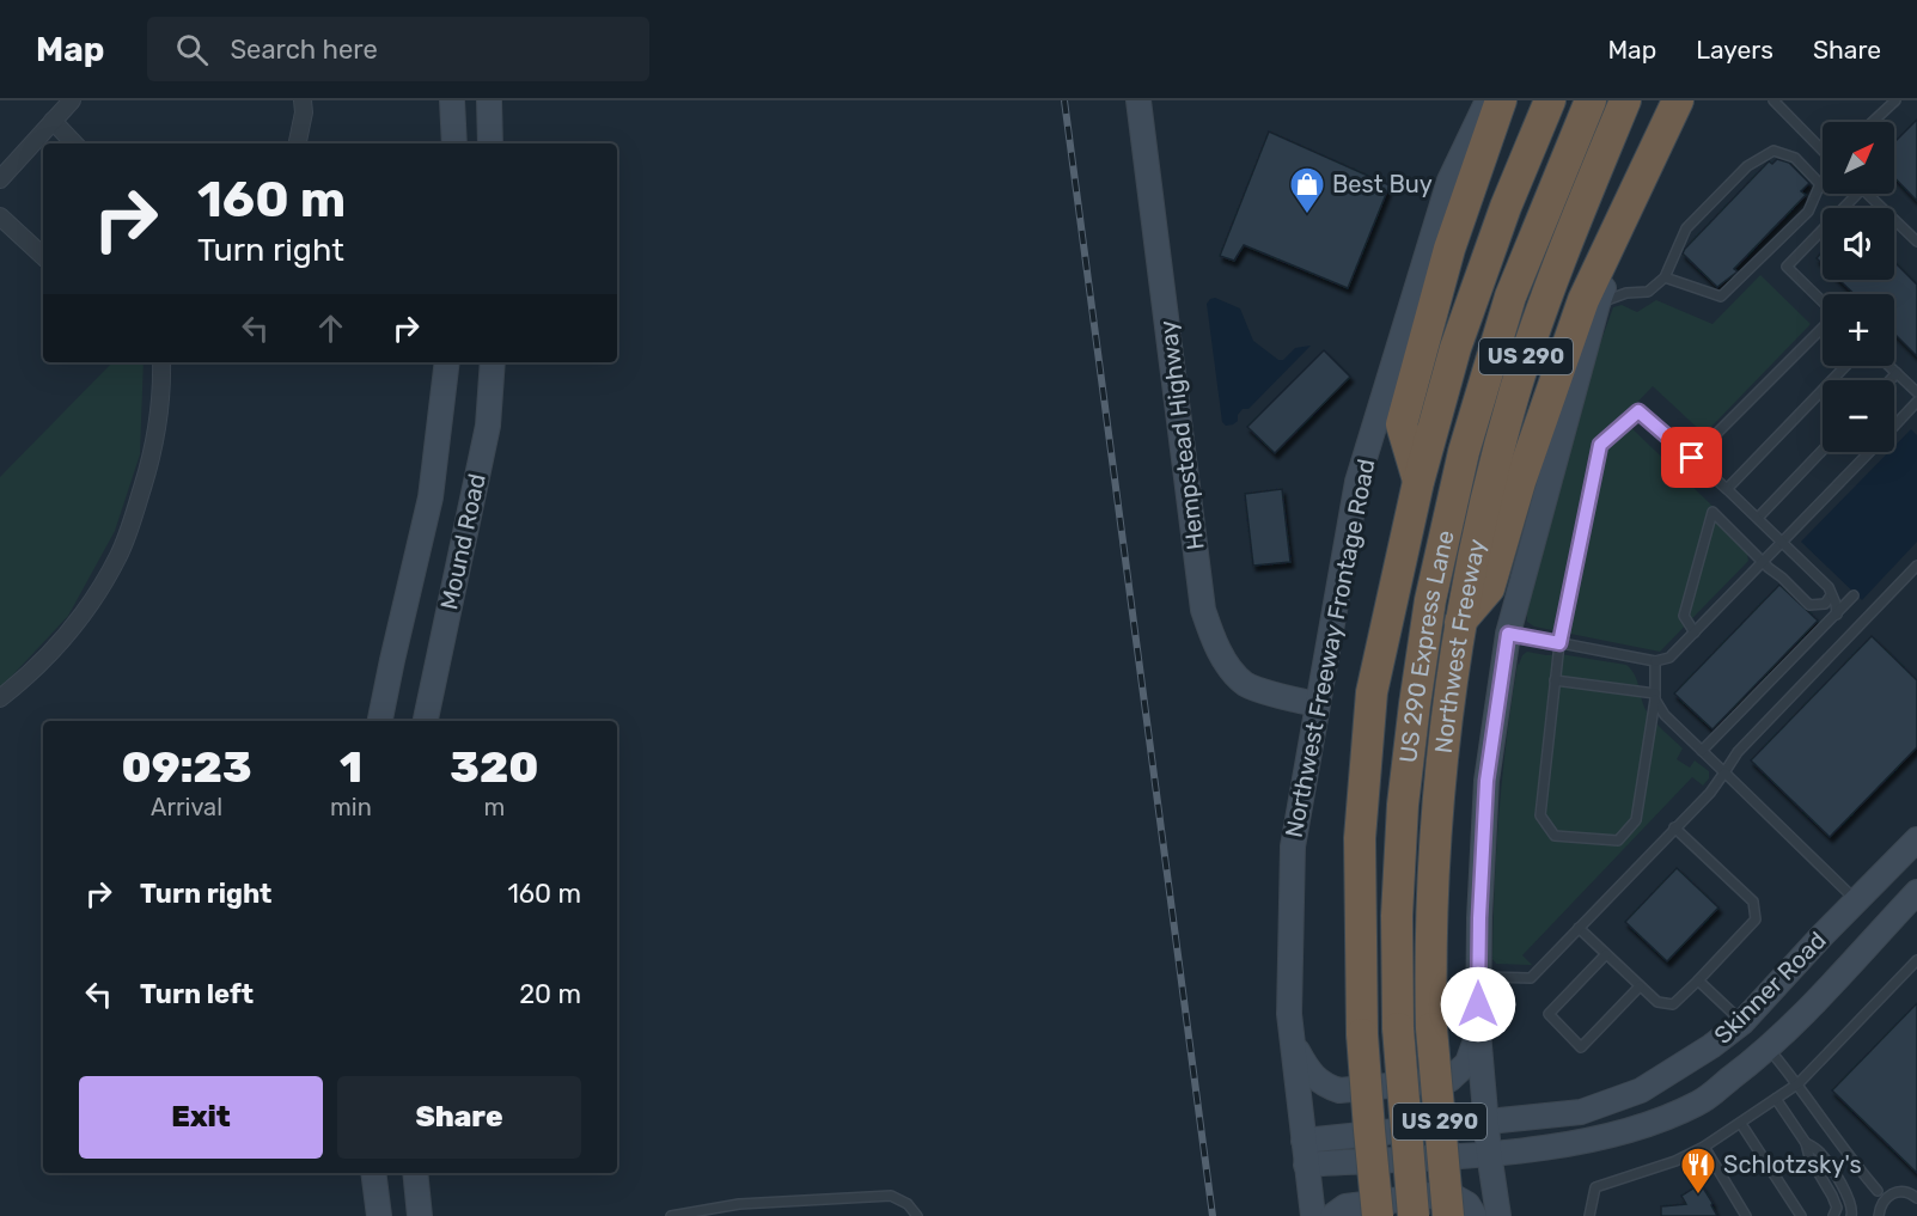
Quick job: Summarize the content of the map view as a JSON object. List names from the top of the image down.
{
  "streets": {
    "highway": ["US 290", "US 290 Express Lane", "Northwest Freeway"],
    "street": [
      "Hempstead Highway",
      "Mound Road",
      "Northwest Freeway Frontage Road",
      "Skinner Road"
    ]
  },
  "crossings": [
    ["Hempstead Highway", "Northwest Freeway Frontage Road"],
    ["Northwest Freeway Frontage Road", "Skinner Road"]
  ],
  "places": {
    "shop": ["Best Buy"],
    "restaurant": ["Schlotzsky's"]
  },
  "north": "top right",
  "page": {
    "header": "Map",
    "search": "Search here",
    "nav": ["Map", "Layers", "Share"],
    "map_buttons": ["+", "−"],
    "turn": ["160 m", "Turn right"],
    "eta": [
      "09:23",
      "Arrival",
      "1",
      "min",
      "320",
      "m"
    ],
    "list": [
      {
        "name": "Turn right",
        "value": "160 m"
      },
      {
        "name": "Turn left",
        "value": "20 m"
      }
    ],
    "buttons": ["Exit", "Share"]
  }
}
